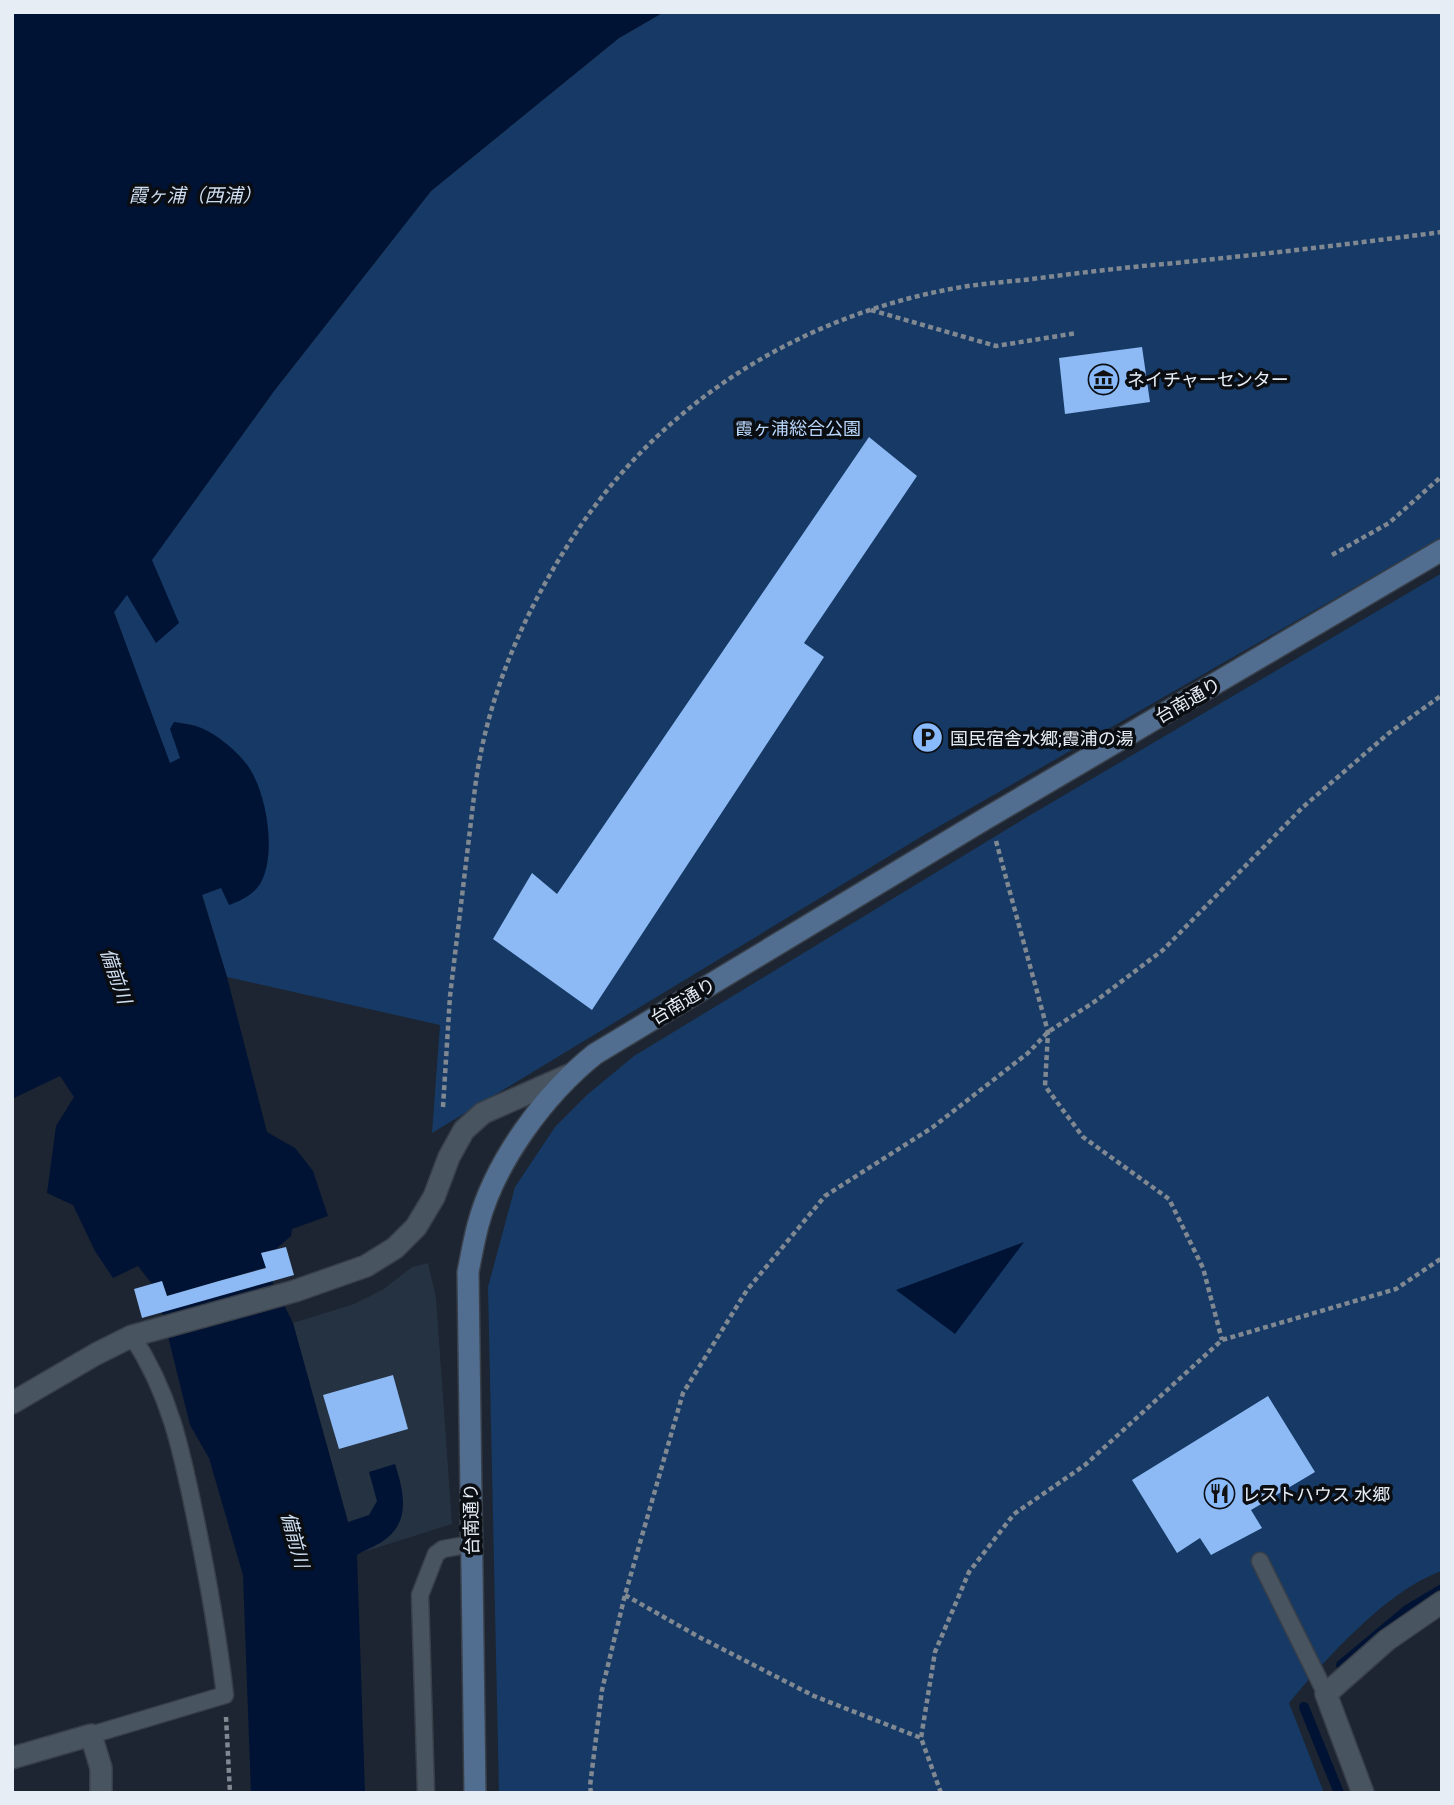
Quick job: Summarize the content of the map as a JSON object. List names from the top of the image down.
{
  "streets": {
    "street": ["台南通り"]
  },
  "water": ["霞ヶ浦（西浦）", "備前川"],
  "parks": ["霞ヶ浦総合公園"],
  "places": {
    "museum": ["ネイチャーセンター"],
    "parking": ["国民宿舎水郷;霞浦の湯"],
    "restaurant": ["レストハウス 水郷"]
  }
}
